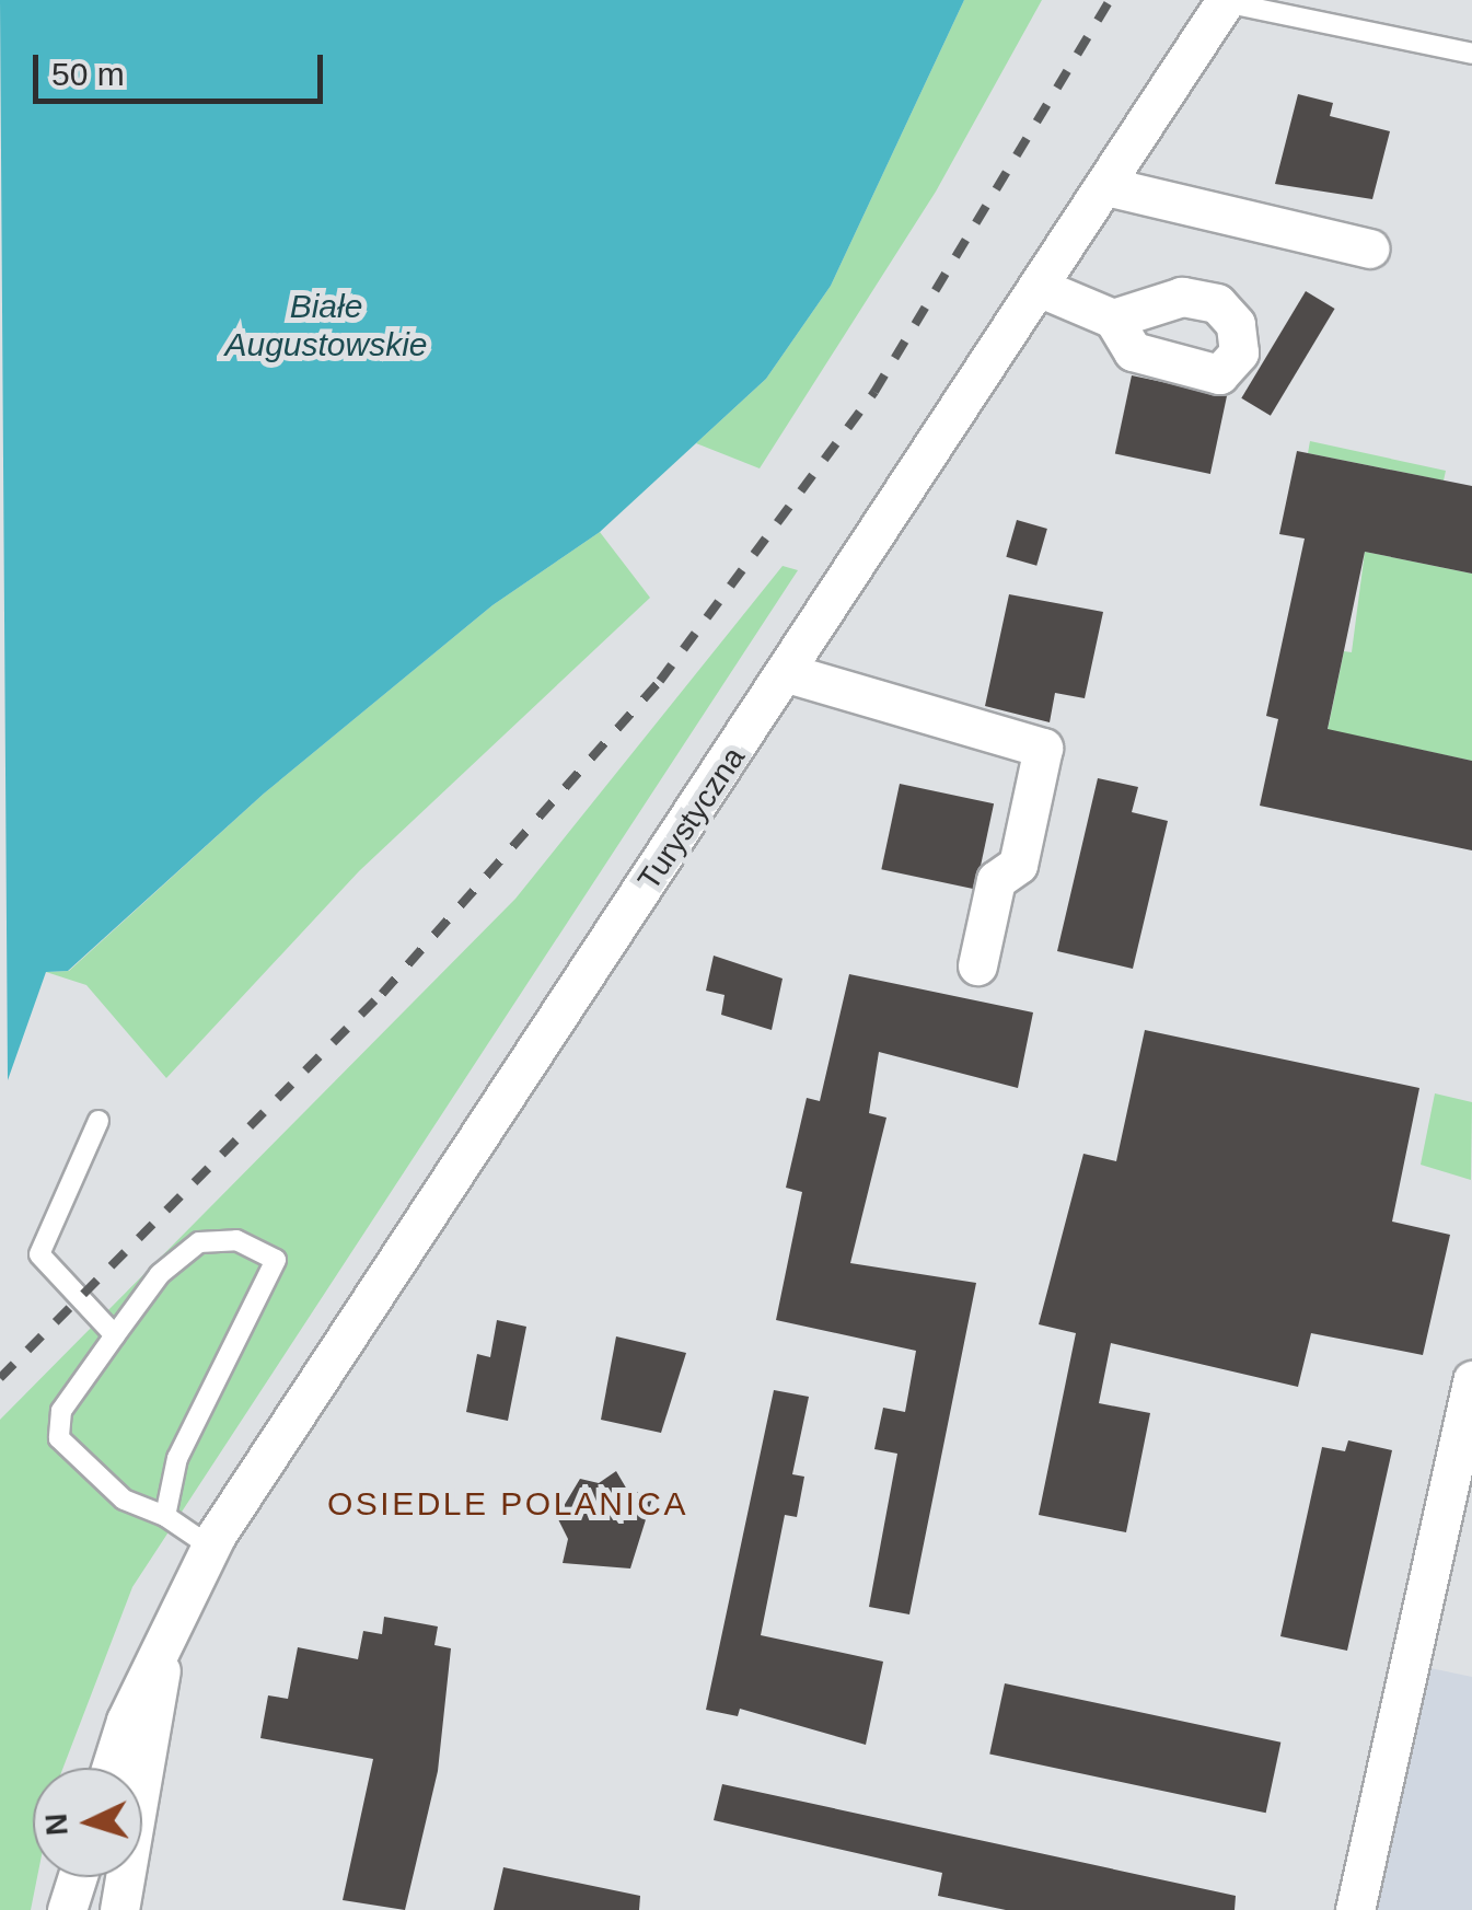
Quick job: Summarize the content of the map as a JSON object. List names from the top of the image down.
{
  "streets": {
    "street": ["Turystyczna"]
  },
  "districts": ["OSIEDLE POLANICA"],
  "water": ["Białe Augustowskie"],
  "scale_bar": "50 m",
  "north": "left"
}
